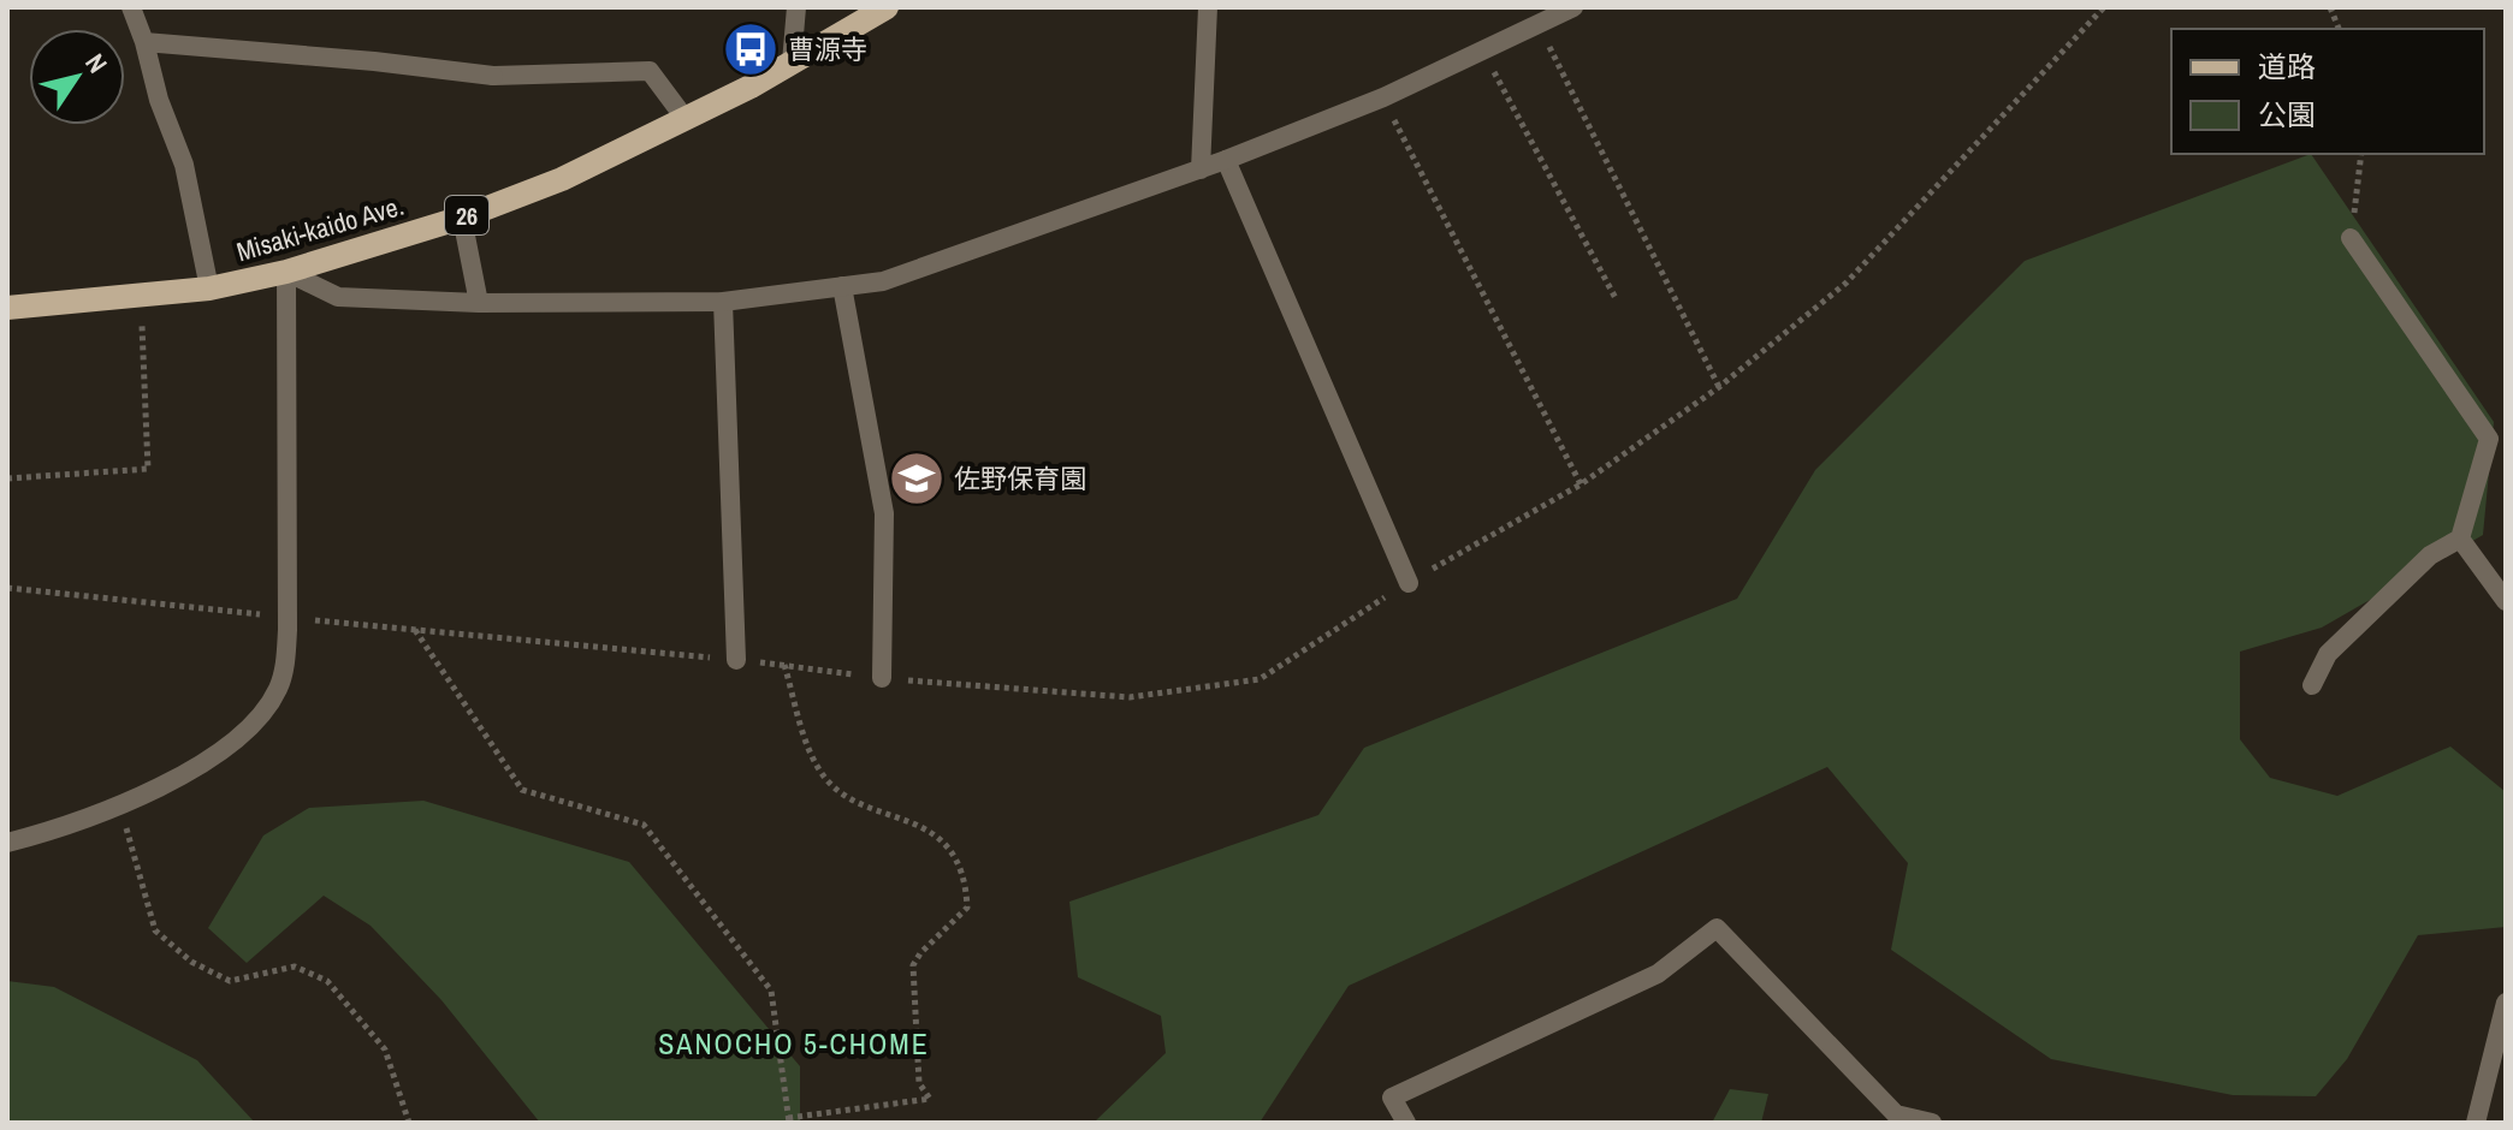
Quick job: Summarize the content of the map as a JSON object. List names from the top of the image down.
{
  "streets": {
    "main road": ["26", "Misaki-kaido Ave."]
  },
  "districts": ["SANOCHO 5-CHOME"],
  "places": {
    "bus stop": ["曹源寺"],
    "school or university": ["佐野保育園"]
  },
  "legend": ["道路", "公園"],
  "north": "top right"
}
